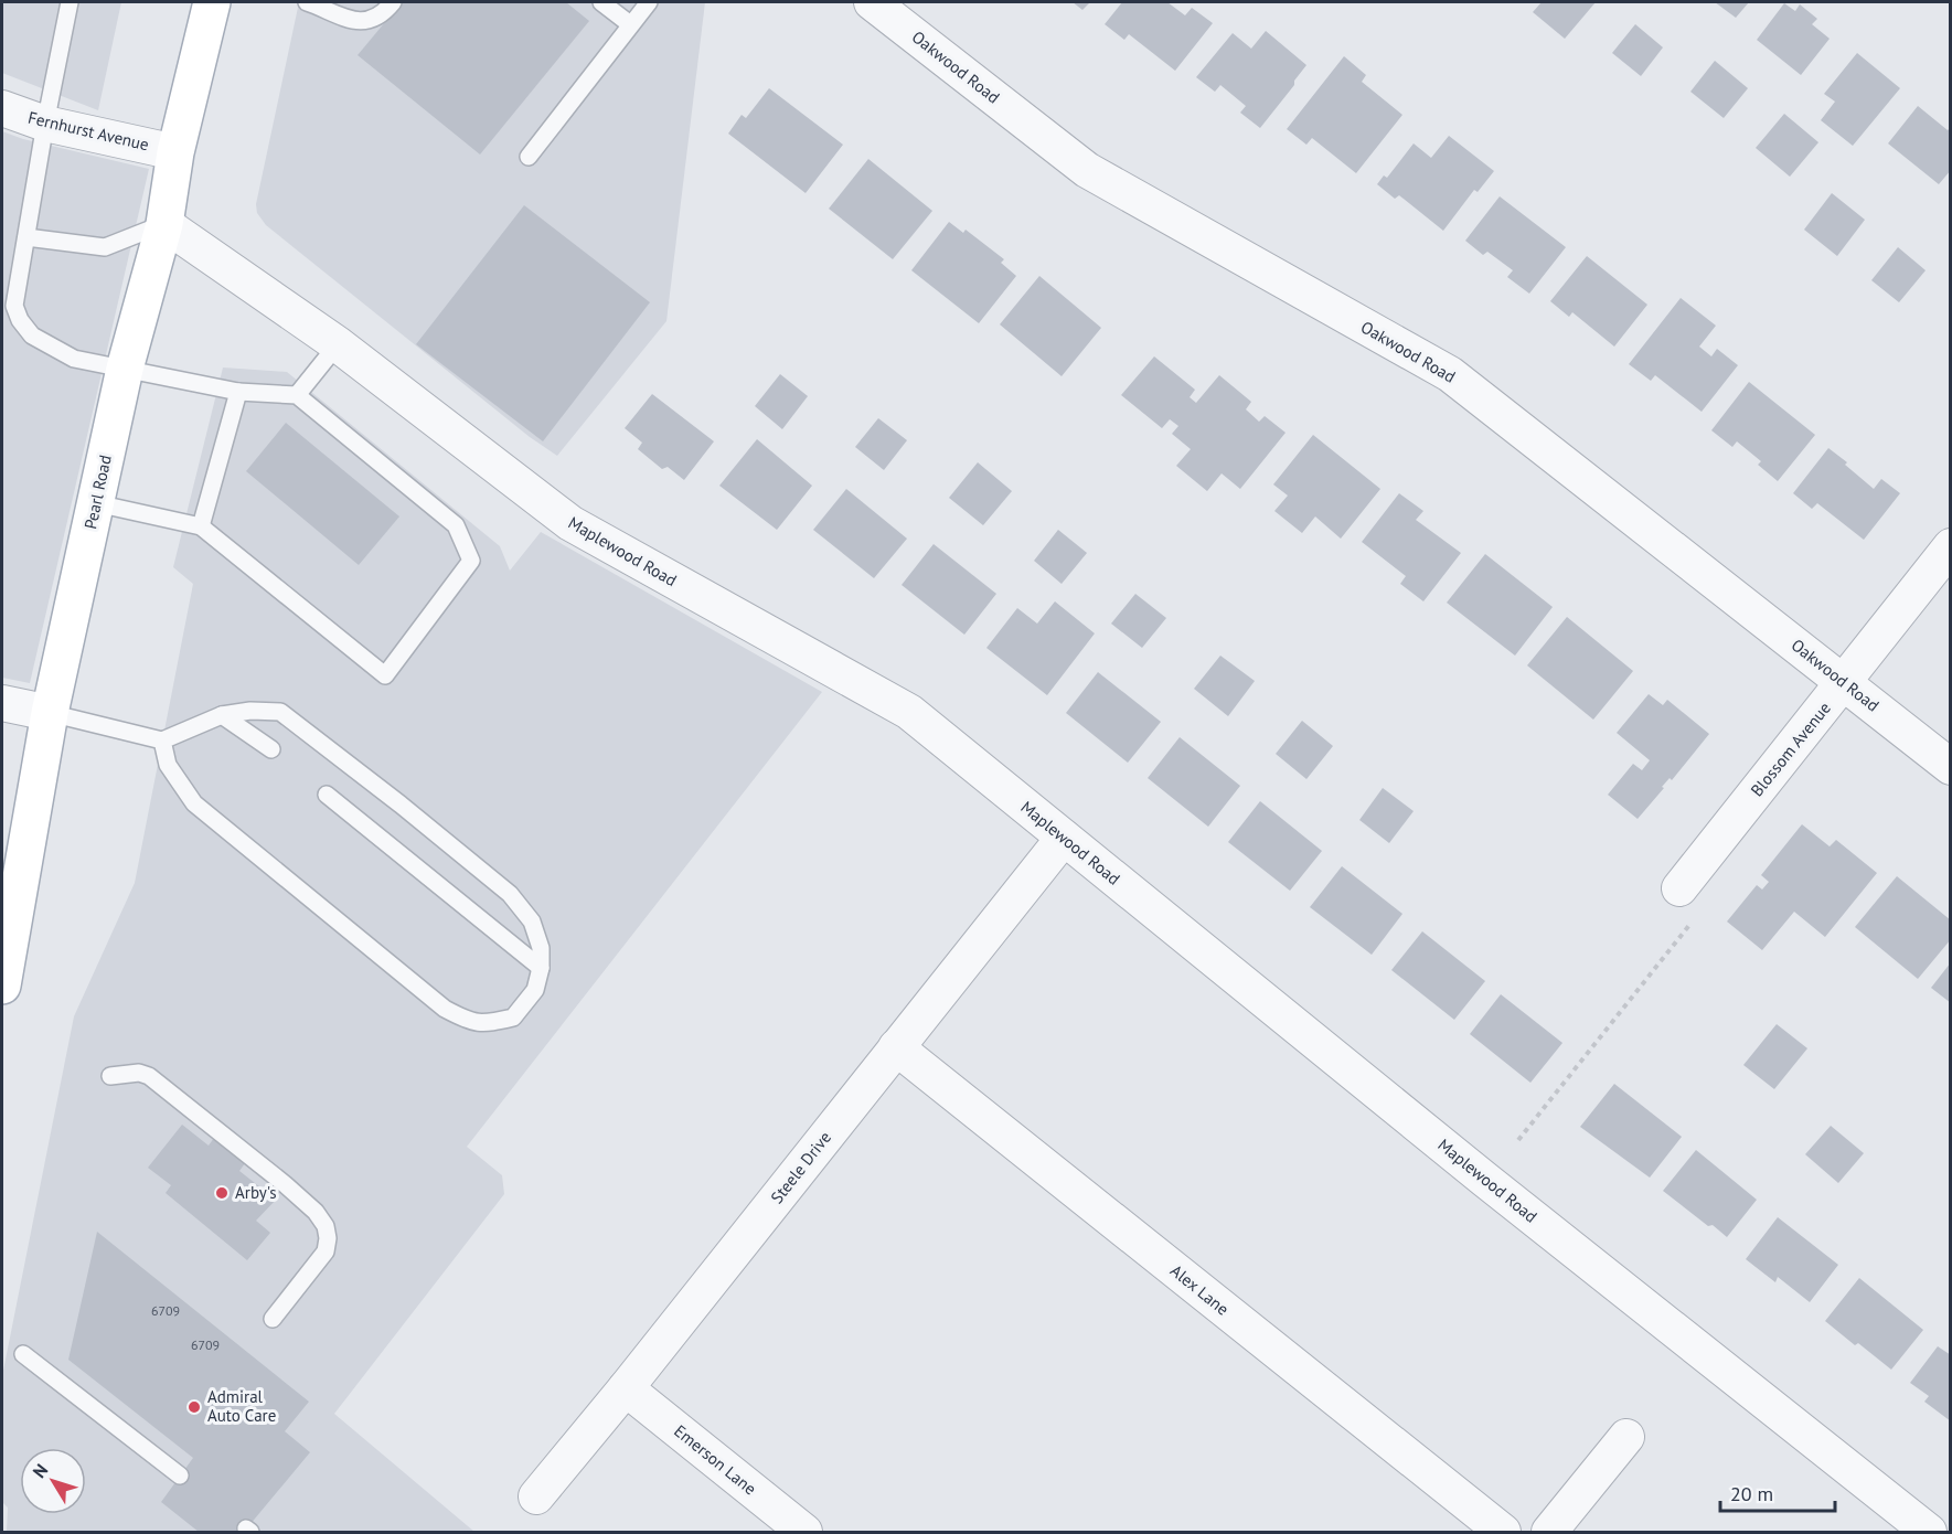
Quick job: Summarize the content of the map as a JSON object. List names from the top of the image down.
{
  "streets": {
    "main road": ["Pearl Road"],
    "street": [
      "Oakwood Road",
      "Fernhurst Avenue",
      "Maplewood Road",
      "Blossom Avenue",
      "Steele Drive",
      "Alex Lane",
      "Emerson Lane"
    ]
  },
  "crossings": [
    ["Oakwood Road", "Blossom Avenue"],
    ["Fernhurst Avenue", "Pearl Road"],
    ["Pearl Road", "Maplewood Road"],
    ["Maplewood Road", "Steele Drive"],
    ["Steele Drive", "Alex Lane"],
    ["Steele Drive", "Emerson Lane"]
  ],
  "places": ["Arby's", "Admiral Auto Care"],
  "house_numbers": ["6709", "6709"],
  "scale_bar": "20 m",
  "north": "top left"
}
